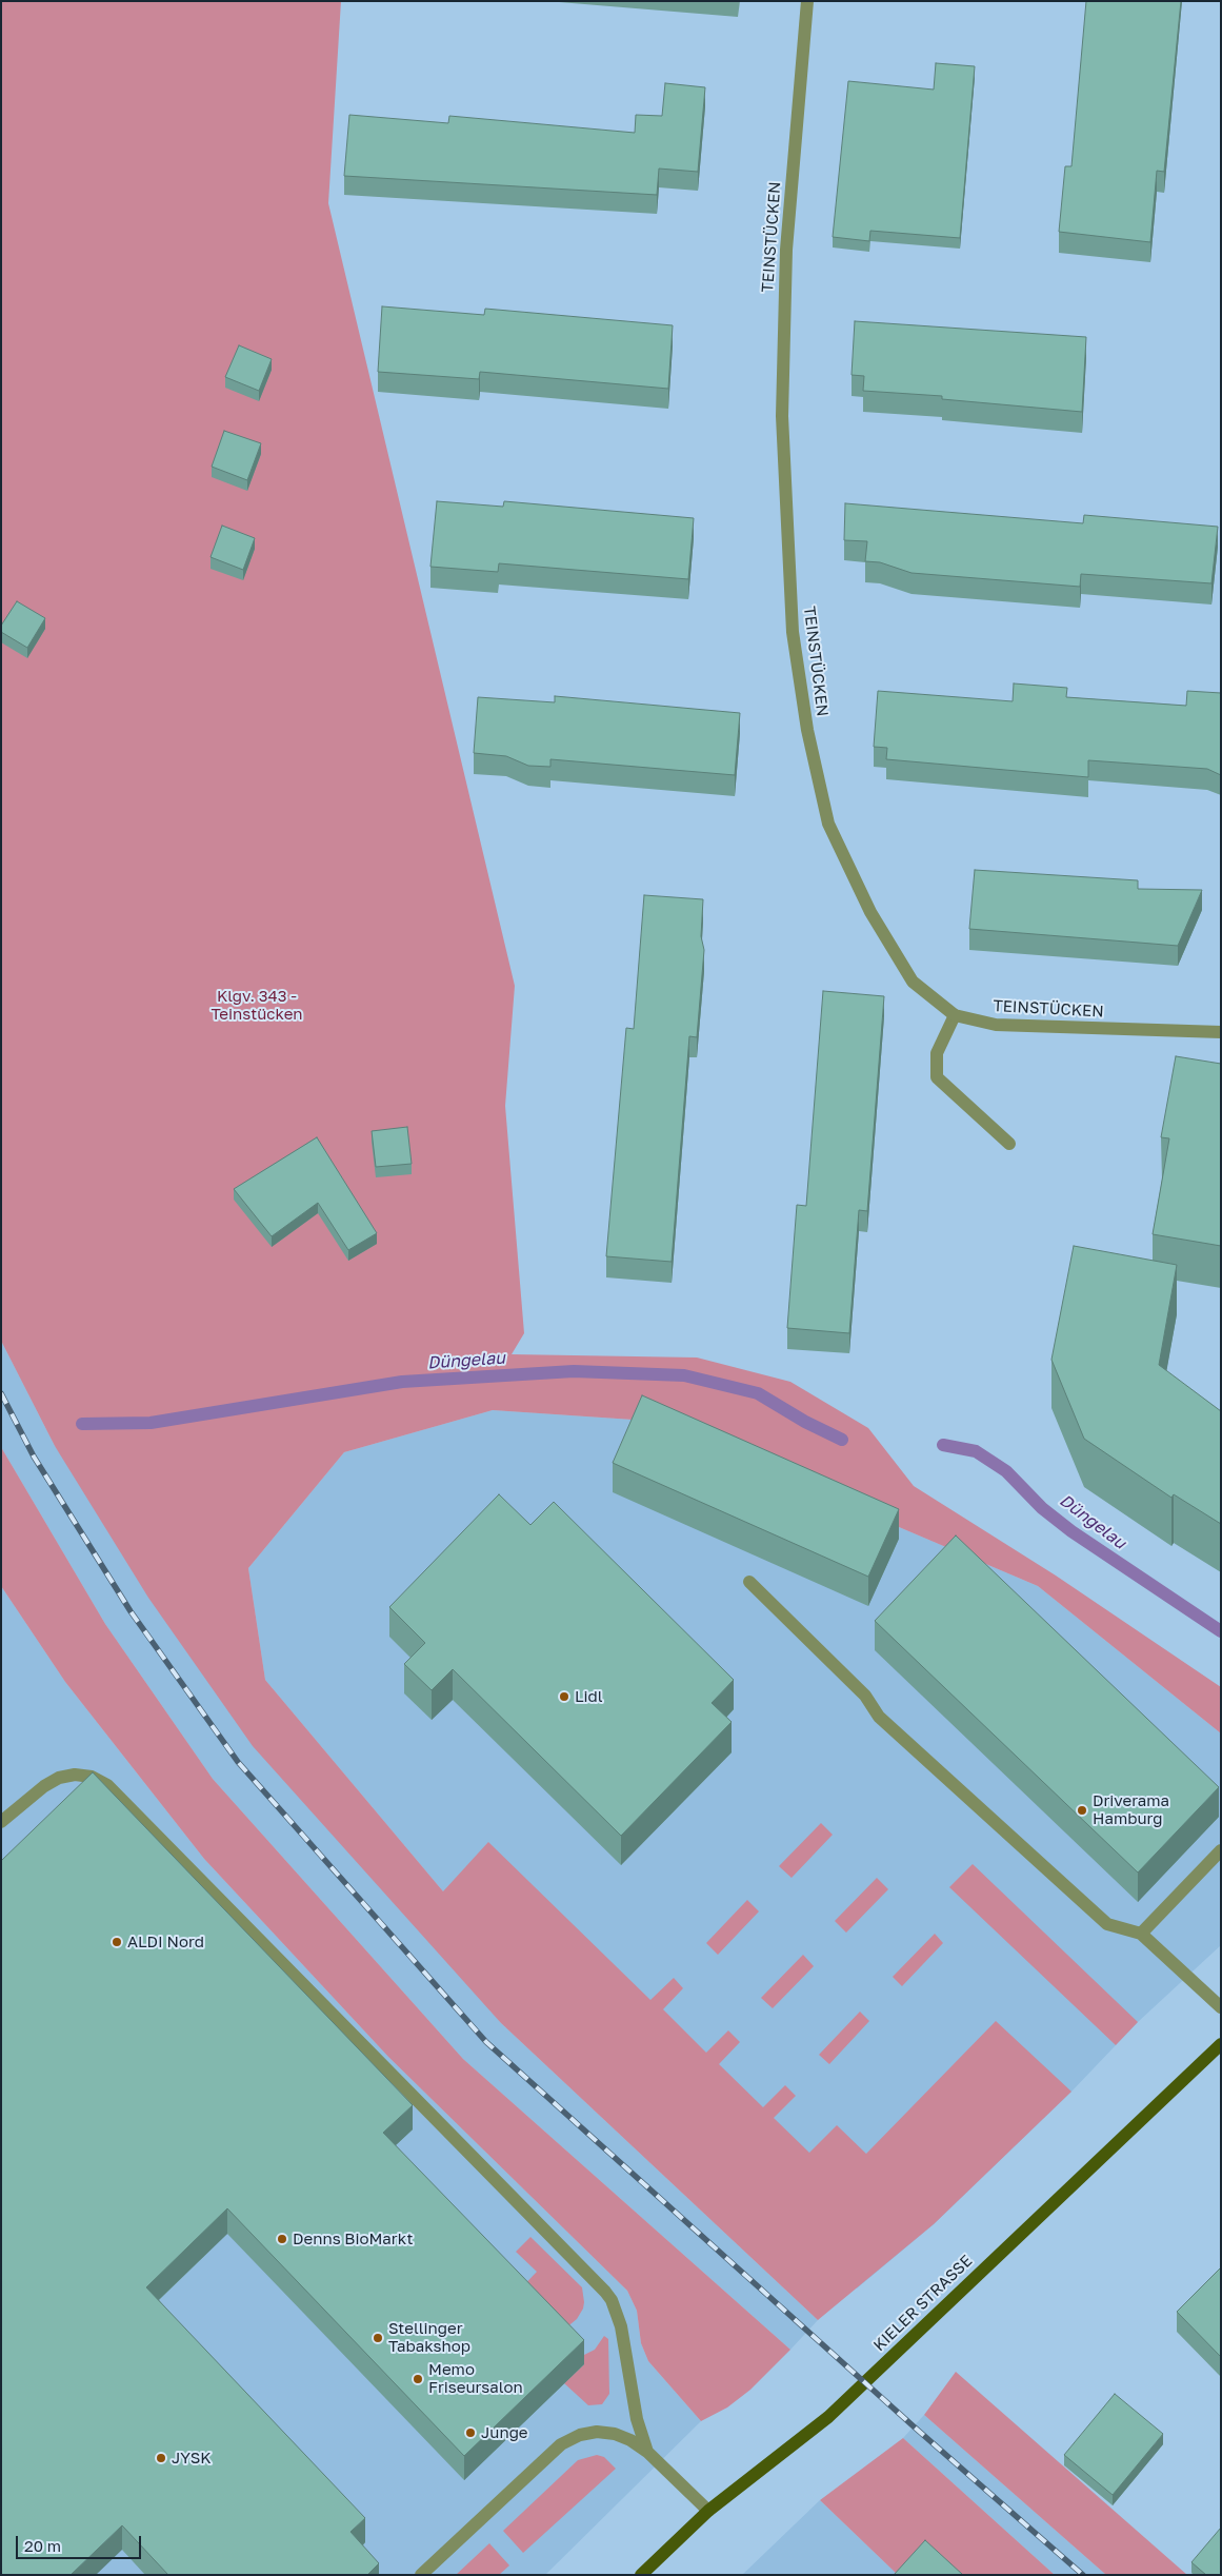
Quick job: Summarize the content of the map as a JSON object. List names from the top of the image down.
{
  "streets": {
    "main road": ["KIELER STRASSE"],
    "street": ["TEINSTÜCKEN"]
  },
  "water": ["Düngelau"],
  "parks": ["Klgv. 343 - Teinstücken"],
  "places": [
    "Lidl",
    "Driverama Hamburg",
    "ALDI Nord",
    "Denns BioMarkt",
    "Stellinger Tabakshop",
    "Memo Friseursalon",
    "Junge",
    "JYSK"
  ],
  "scale_bar": "20 m"
}
